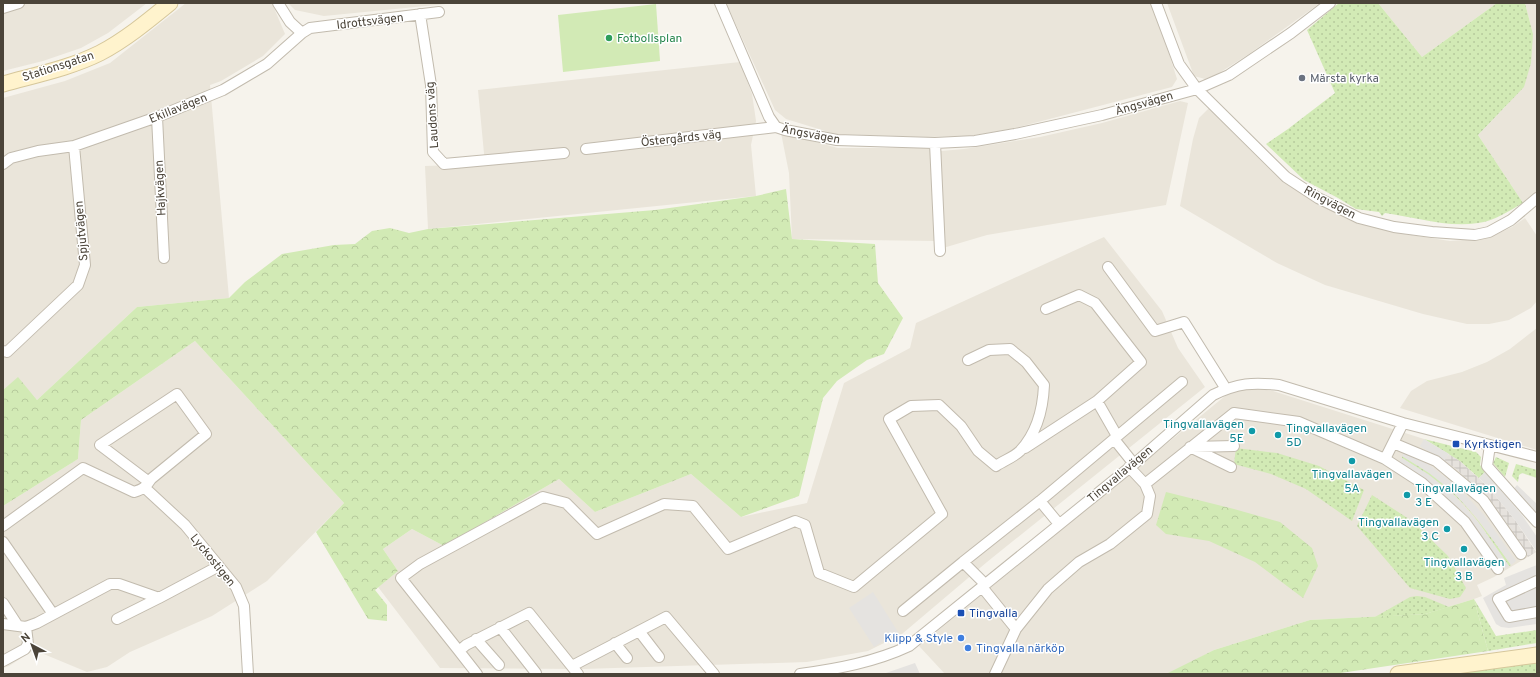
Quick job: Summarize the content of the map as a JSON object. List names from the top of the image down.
{
  "streets": {
    "street": [
      "Idrottsvägen",
      "Stationsgatan",
      "Ängsvägen",
      "Ekillavägen",
      "Laudons väg",
      "Östergårds väg",
      "Hajkvägen",
      "Ringvägen",
      "Spjutvägen",
      "Tingvallavägen",
      "Lyckostigen"
    ]
  },
  "crossings": [
    ["Idrottsvägen", "Ekillavägen"],
    ["Idrottsvägen", "Laudons väg"],
    ["Ängsvägen", "Östergårds väg"],
    ["Ängsvägen", "Ringvägen"],
    ["Ekillavägen", "Hajkvägen"],
    ["Ekillavägen", "Spjutvägen"]
  ],
  "places": {
    "other": [
      "Fotbollsplan",
      "Märsta kyrka",
      "Tingvallavägen 5E",
      "Tingvallavägen 5D",
      "Tingvallavägen 5A",
      "Tingvallavägen 3 E",
      "Tingvallavägen 3 C",
      "Tingvallavägen 3 B",
      "Klipp & Style",
      "Tingvalla närköp"
    ],
    "transit": ["Kyrkstigen", "Tingvalla"]
  },
  "north": "top left"
}
